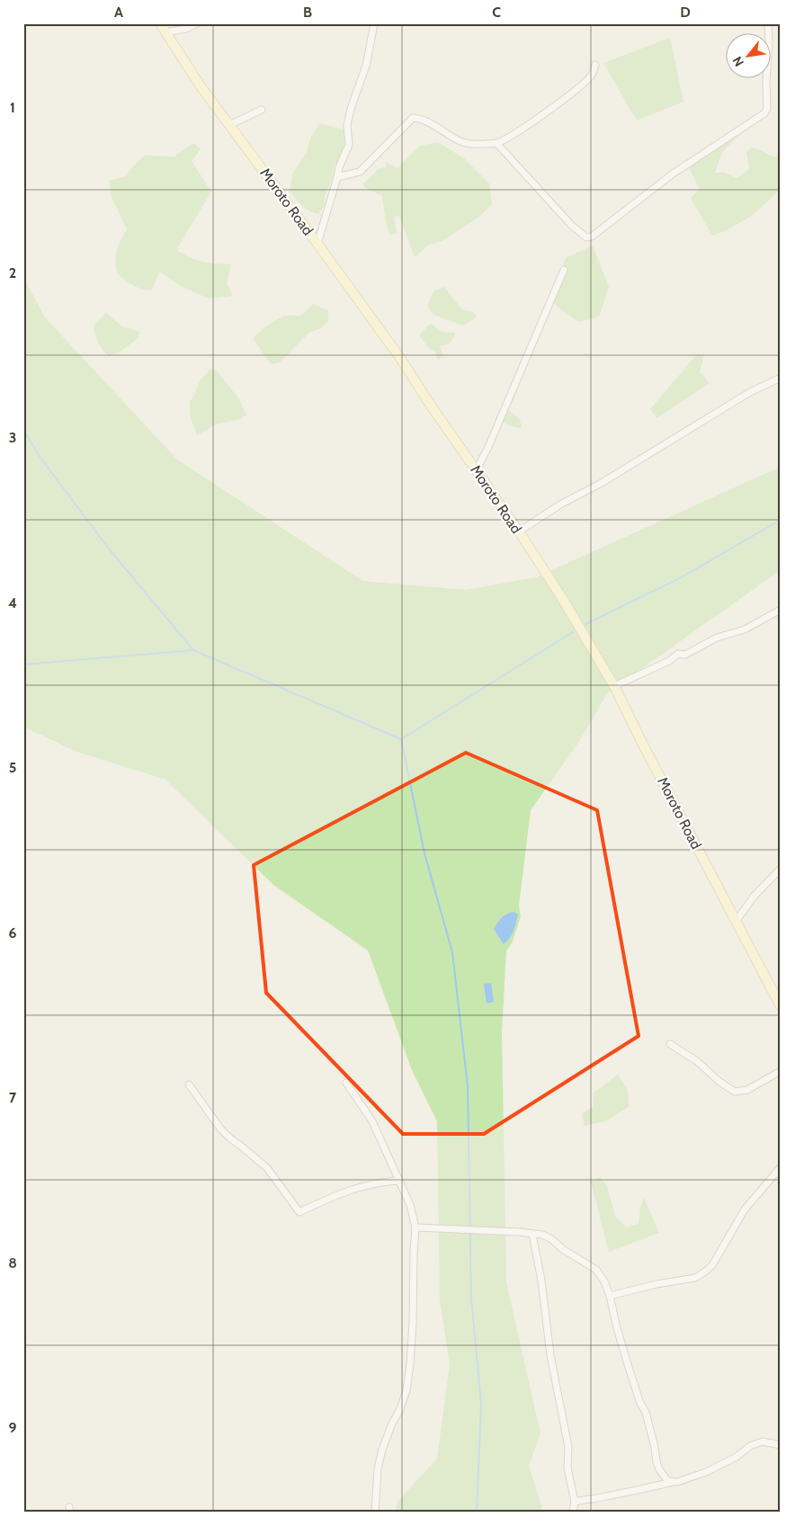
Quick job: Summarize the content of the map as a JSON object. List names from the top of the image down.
{
  "streets": {
    "main road": ["Moroto Road"]
  },
  "north": "bottom left",
  "grid": {
    "columns": [
      "A",
      "B",
      "C",
      "D"
    ],
    "rows": [
      "1",
      "2",
      "3",
      "4",
      "5",
      "6",
      "7",
      "8",
      "9"
    ]
  }
}
